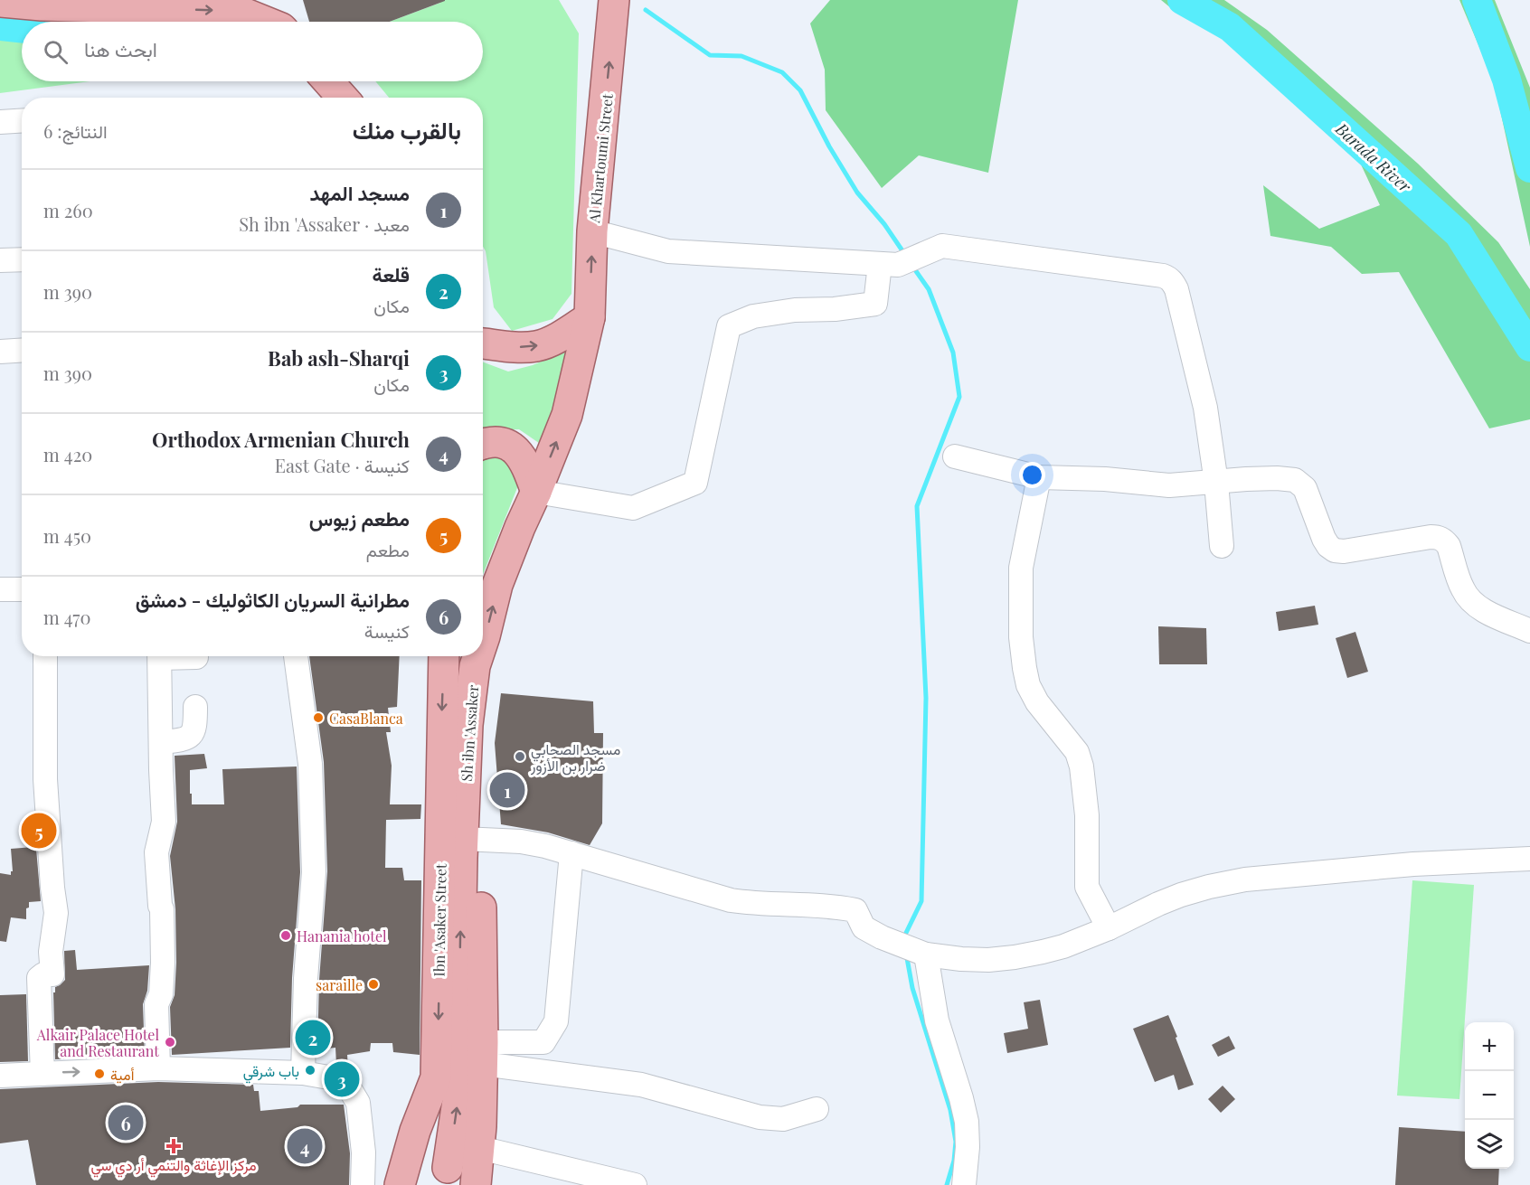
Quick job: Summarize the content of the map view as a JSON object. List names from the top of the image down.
{
  "streets": {
    "main road": ["Al Khartoumi Street", "Sh ibn 'Assaker", "Ibn 'Asaker Street"]
  },
  "crossings": [
    ["Al Khartoumi Street", "Sh ibn 'Assaker"]
  ],
  "one_way": ["Al Khartoumi Street"],
  "water": ["Barada River"],
  "places": {
    "other": [
      "CasaBlanca",
      "مسجد الصحابي ضرار بن الأزور",
      "Hanania hotel",
      "saraille",
      "Alkair Palace Hotel and Restaurant",
      "باب شرقي",
      "أمية"
    ],
    "health": ["مركز الإغاثة والتنمي أر دي سي"]
  },
  "page": {
    "search": "ابحث هنا",
    "heading": ["بالقرب منك", "النتائج: 6"],
    "list": [
      {
        "mark": "1",
        "name": "مسجد المهد",
        "note": "معبد · Sh ibn 'Assaker",
        "value": "260 m"
      },
      {
        "mark": "2",
        "name": "قلعة",
        "note": "مكان",
        "value": "390 m"
      },
      {
        "mark": "3",
        "name": "Bab ash-Sharqi",
        "note": "مكان",
        "value": "390 m"
      },
      {
        "mark": "4",
        "name": "Orthodox Armenian Church",
        "note": "كنيسة · East Gate",
        "value": "420 m"
      },
      {
        "mark": "5",
        "name": "مطعم زيوس",
        "note": "مطعم",
        "value": "450 m"
      },
      {
        "mark": "6",
        "name": "مطرانية السريان الكاثوليك - دمشق",
        "note": "كنيسة",
        "value": "470 m"
      }
    ],
    "pins": [
      "1",
      "5",
      "2",
      "3",
      "6",
      "4"
    ],
    "map_buttons": ["+", "−"]
  }
}
